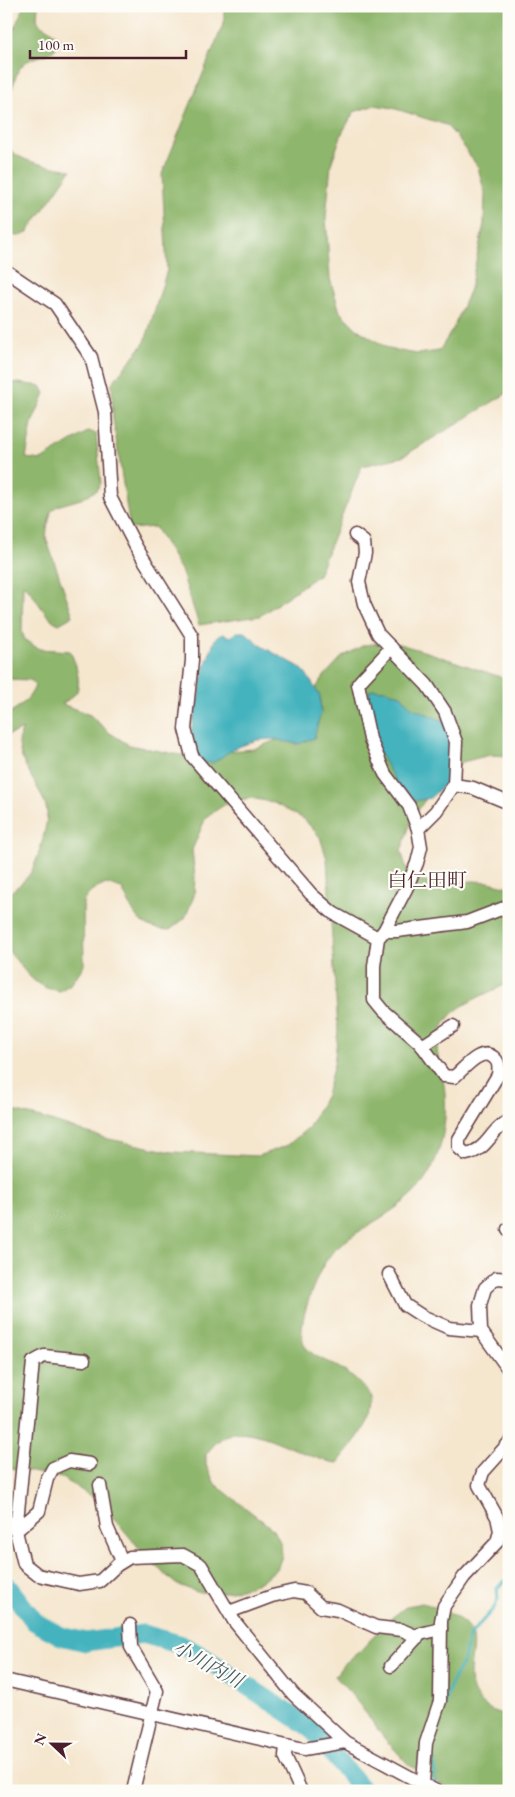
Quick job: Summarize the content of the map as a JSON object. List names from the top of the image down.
{
  "districts": ["白仁田町"],
  "water": ["小川内川"],
  "scale_bar": "100 m",
  "north": "left"
}
